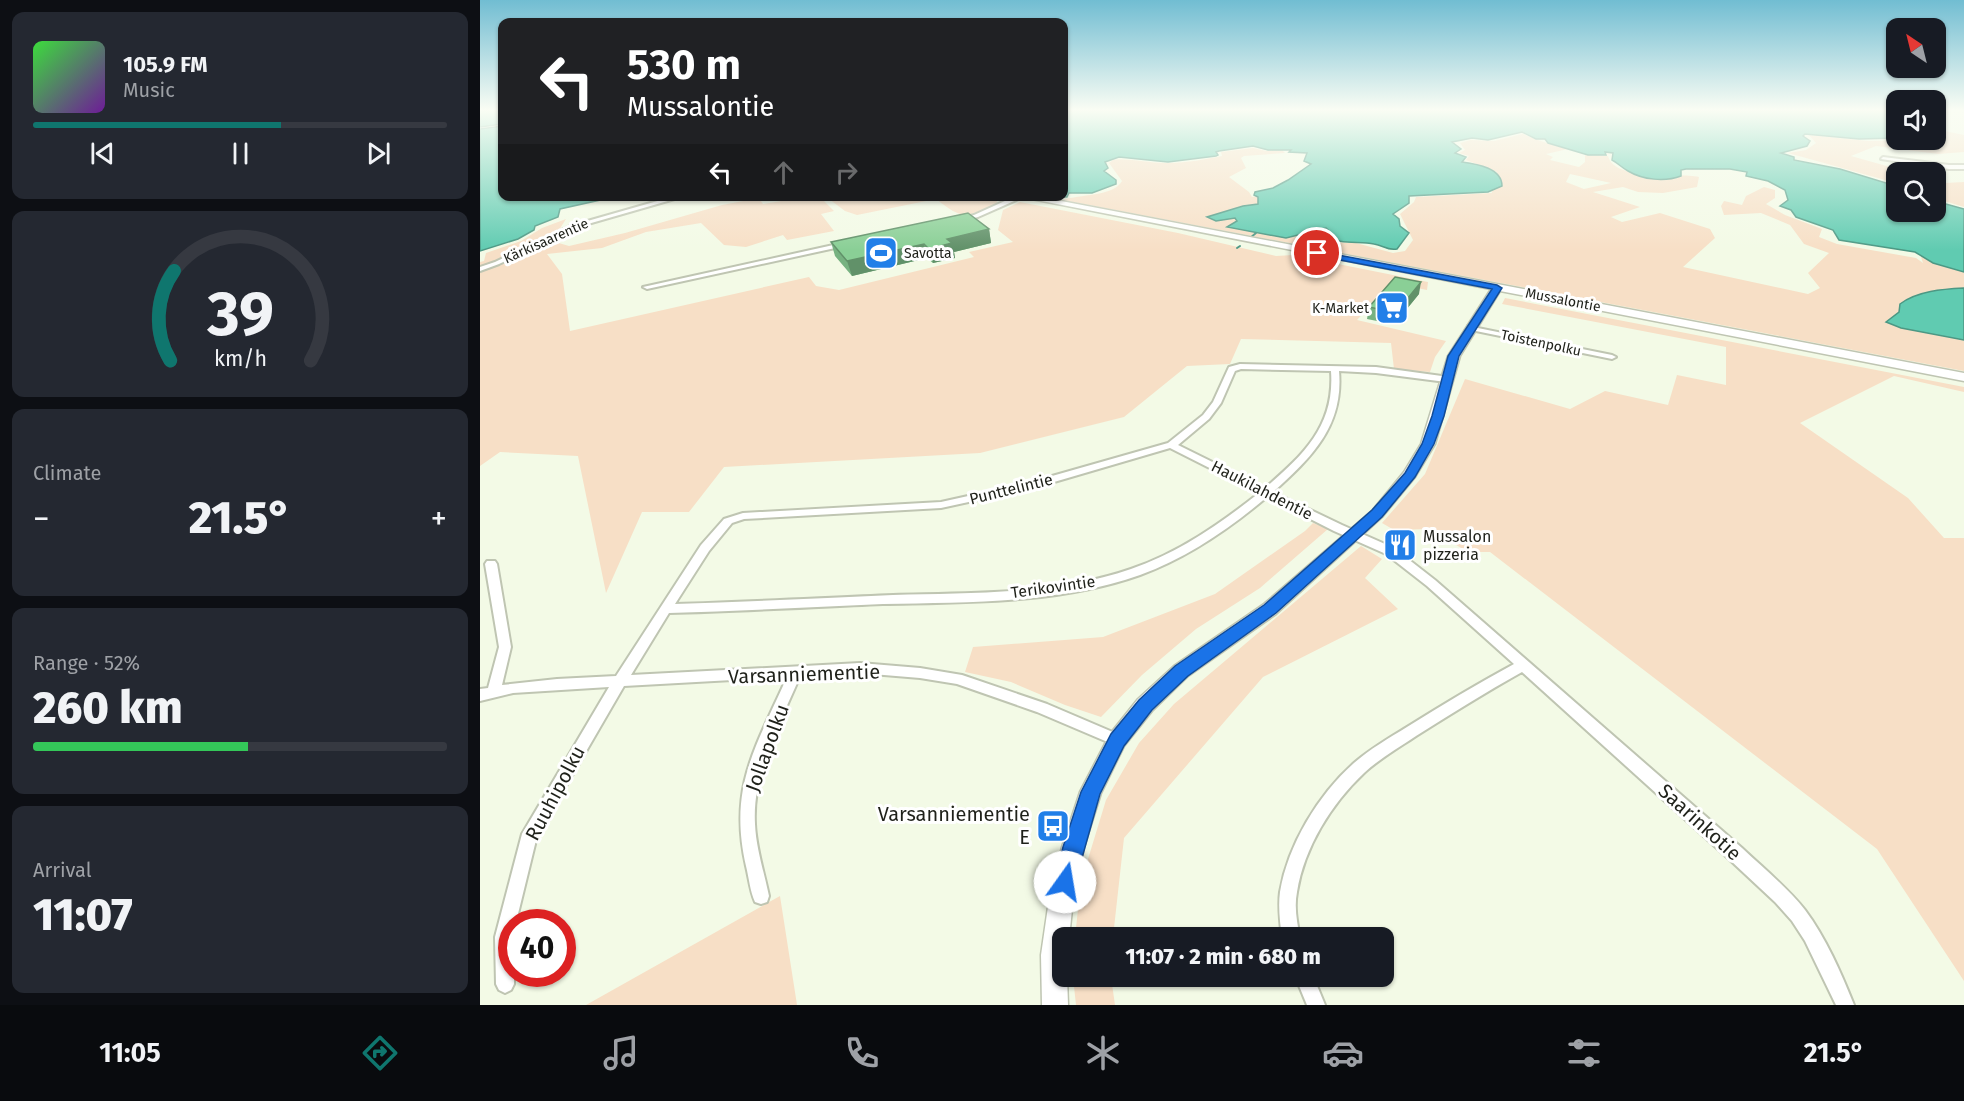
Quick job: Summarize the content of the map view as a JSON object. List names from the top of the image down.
{
  "streets": {
    "main road": ["Mussalontie"],
    "street": [
      "Kärkisaarentie",
      "Toistenpolku",
      "Punttelintie",
      "Haukilahdentie",
      "Terikovintie",
      "Varsanniementie",
      "Jollapolku",
      "Ruuhipolku",
      "Saarinkotie"
    ]
  },
  "crossings": [
    ["Punttelintie", "Haukilahdentie"],
    ["Punttelintie", "Terikovintie"],
    ["Punttelintie", "Varsanniementie"],
    ["Punttelintie", "Ruuhipolku"],
    ["Haukilahdentie", "Terikovintie"],
    ["Haukilahdentie", "Saarinkotie"],
    ["Varsanniementie", "Jollapolku"],
    ["Varsanniementie", "Ruuhipolku"]
  ],
  "places": {
    "sports": ["Savotta"],
    "supermarket": ["K-Market"],
    "restaurant": ["Mussalon pizzeria"],
    "bus stop": ["Varsanniementie E"]
  },
  "north": "top left",
  "page": {
    "turn": ["530 m", "Mussalontie"],
    "song": ["105.9 FM", "Music"],
    "tile": [
      "Climate",
      ["Range · 52%", "260 km"],
      ["Arrival", "11:07"]
    ],
    "heat": ["−", "21.5°", "+"],
    "limit": "40",
    "trip": "11:07 · 2 min · 680 m",
    "tabs": ["11:05", "21.5°"],
    "gauge": ["39", "km/h"]
  }
}
